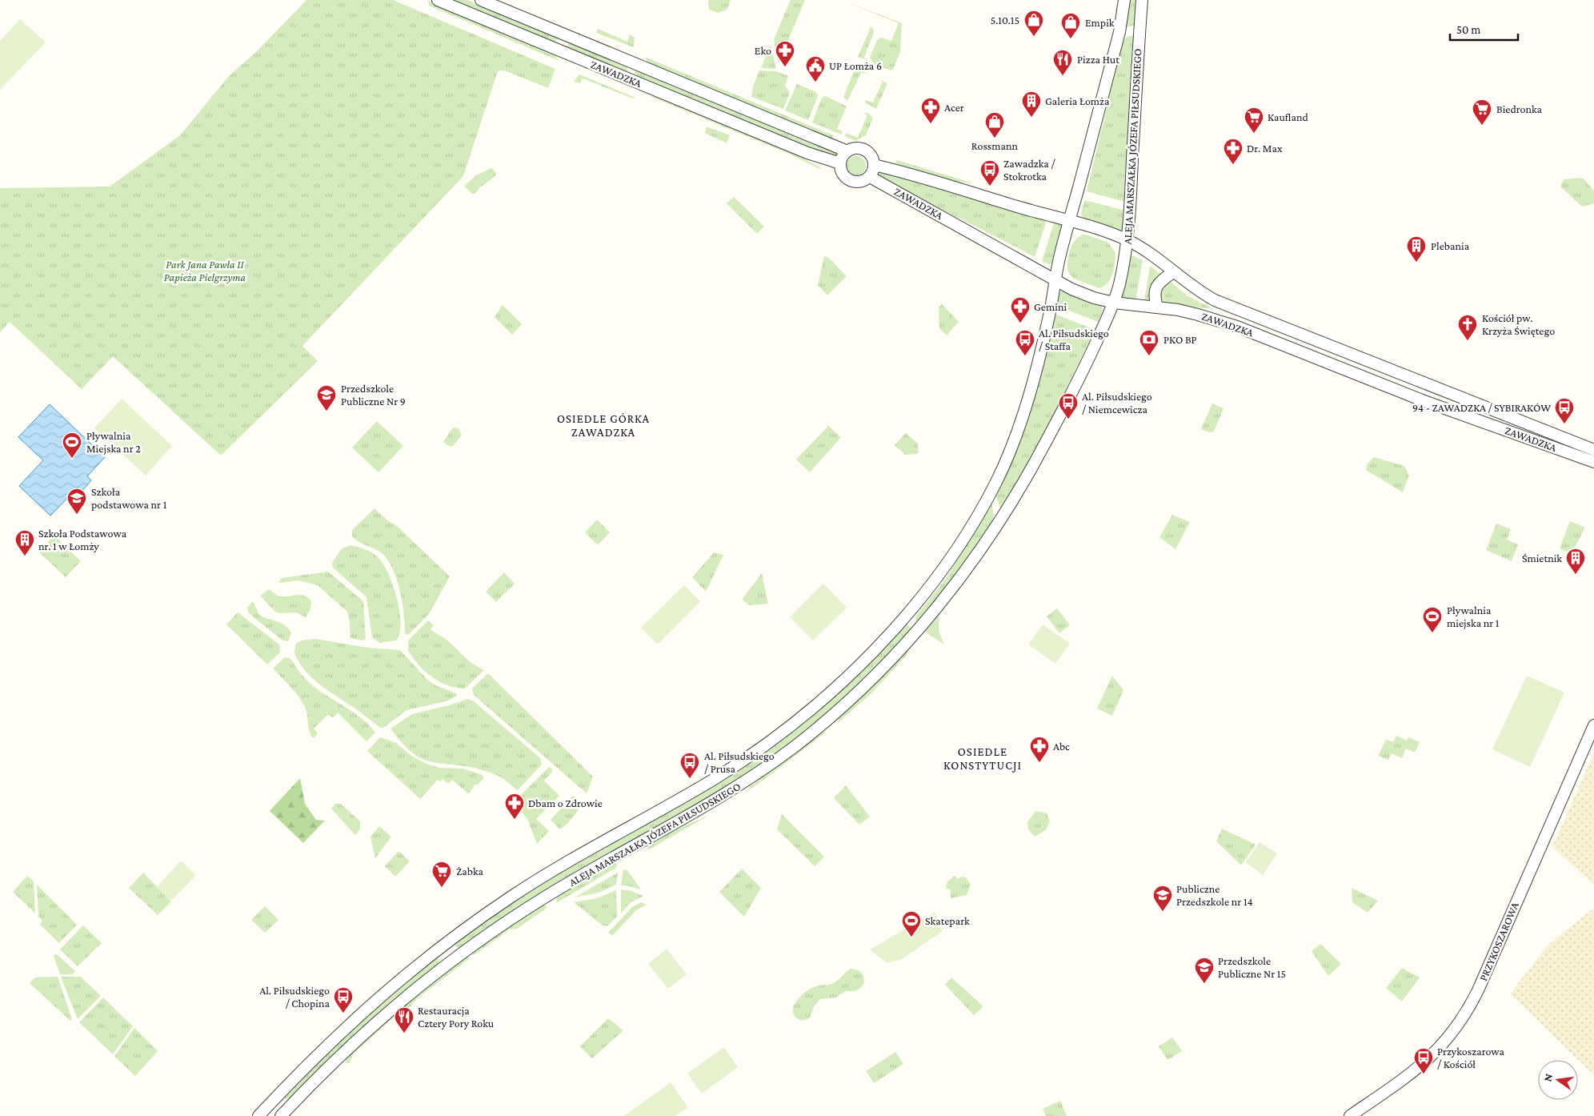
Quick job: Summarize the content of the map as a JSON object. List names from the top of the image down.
{
  "streets": {
    "street": ["ZAWADZKA", "ALEJA MARSZAŁKA JÓZEFA PIŁSUDSKIEGO", "PRZYKOSZAROWA"]
  },
  "crossings": [
    ["ZAWADZKA", "ALEJA MARSZAŁKA JÓZEFA PIŁSUDSKIEGO"]
  ],
  "districts": ["OSIEDLE GÓRKA ZAWADZKA", "OSIEDLE KONSTYTUCJI"],
  "parks": ["Park Jana Pawła II Papieża Pielgrzyma"],
  "places": {
    "shop": ["5.10.15", "Empik", "Rossmann"],
    "pharmacy": [
      "Eko",
      "Acer",
      "Dr. Max",
      "Gemini",
      "Abc",
      "Dbam o Zdrowie"
    ],
    "restaurant": ["Pizza Hut", "Restauracja Cztery Pory Roku"],
    "public building": ["UP Łomża 6"],
    "building": [
      "Galeria Łomża",
      "Plebania",
      "Szkoła Podstawowa nr. 1 w Łomży",
      "Śmietnik"
    ],
    "supermarket": ["Biedronka", "Kaufland", "Żabka"],
    "bus stop": [
      "Zawadzka / Stokrotka",
      "Al. Piłsudskiego / Staffa",
      "Al. Piłsudskiego / Niemcewicza",
      "94 - ZAWADZKA / SYBIRAKÓW",
      "Al. Piłsudskiego / Prusa",
      "Al. Piłsudskiego / Chopina",
      "Przykoszarowa / Kościół"
    ],
    "church": ["Kościół pw. Krzyża Świętego"],
    "bank": ["PKO BP"],
    "school or university": [
      "Przedszkole Publiczne Nr 9",
      "Szkoła podstawowa nr 1",
      "Publiczne Przedszkole nr 14",
      "Przedszkole Publiczne Nr 15"
    ],
    "sports": ["Pływalnia Miejska nr 2", "Pływalnia miejska nr 1", "Skatepark"]
  },
  "scale_bar": "50 m",
  "north": "left"
}
